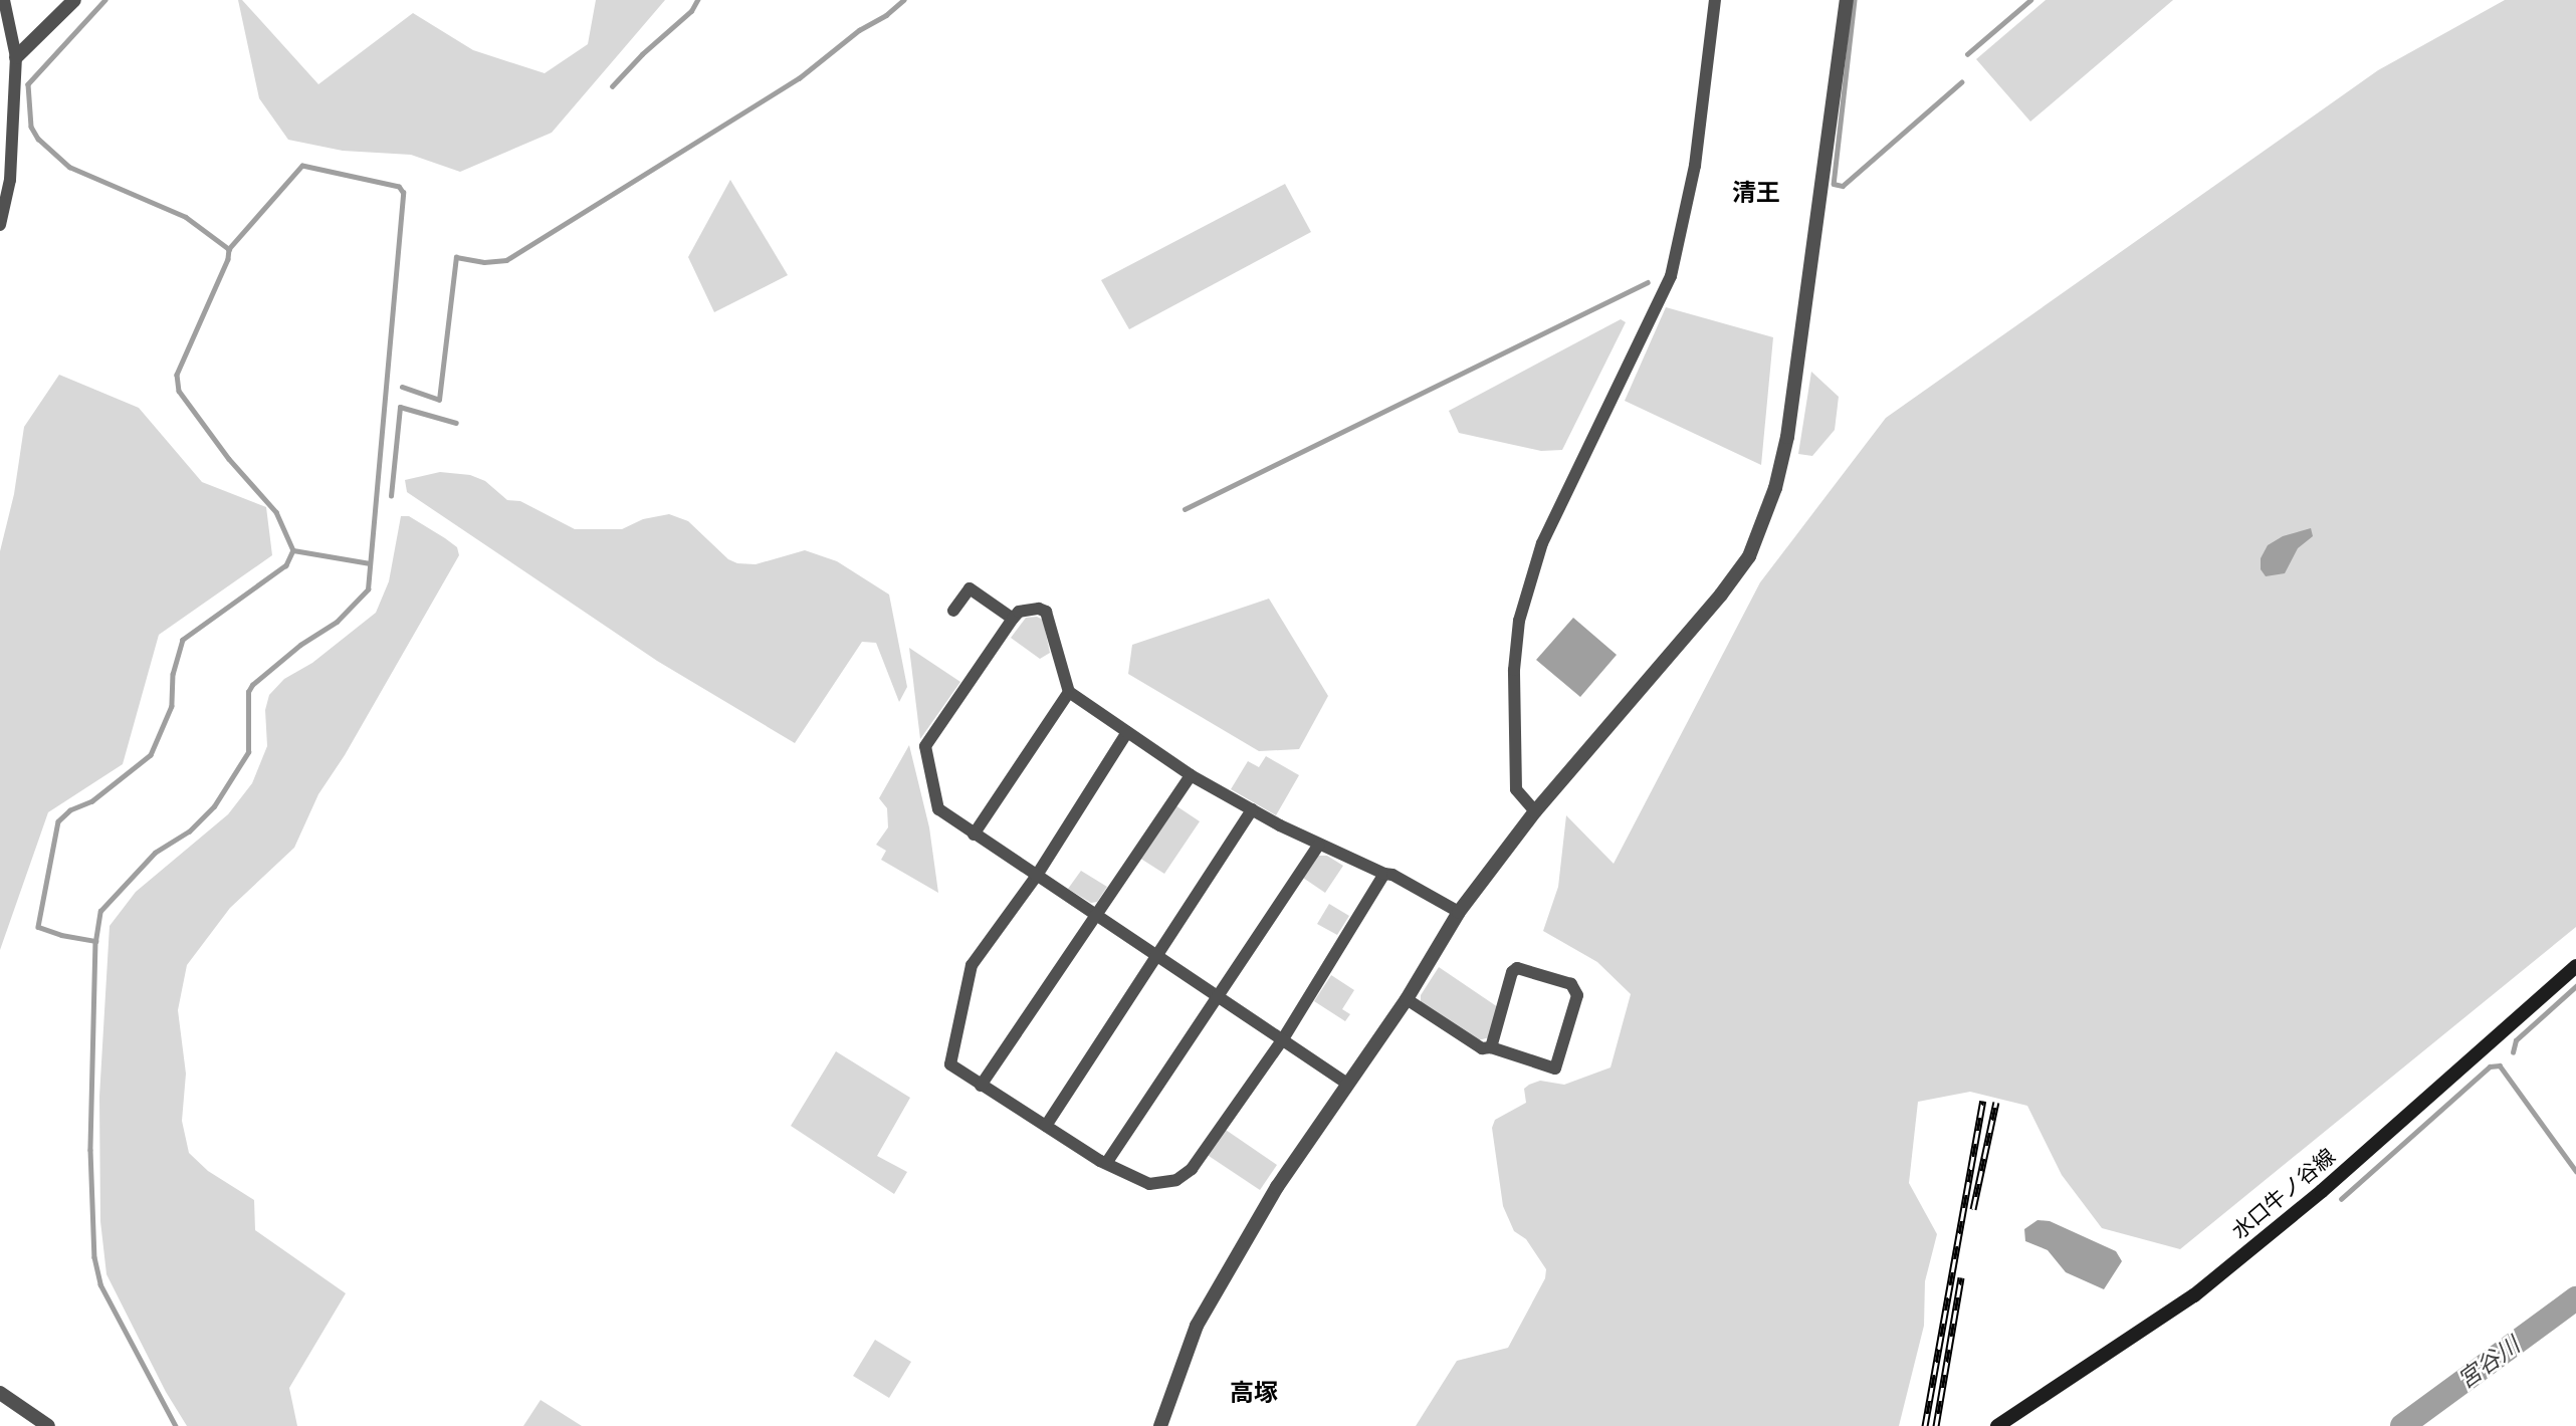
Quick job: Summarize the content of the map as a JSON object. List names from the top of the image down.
{
  "streets": {
    "main road": ["水口牛ノ谷線"]
  },
  "districts": ["清王", "高塚"],
  "water": ["宮谷川"]
}
